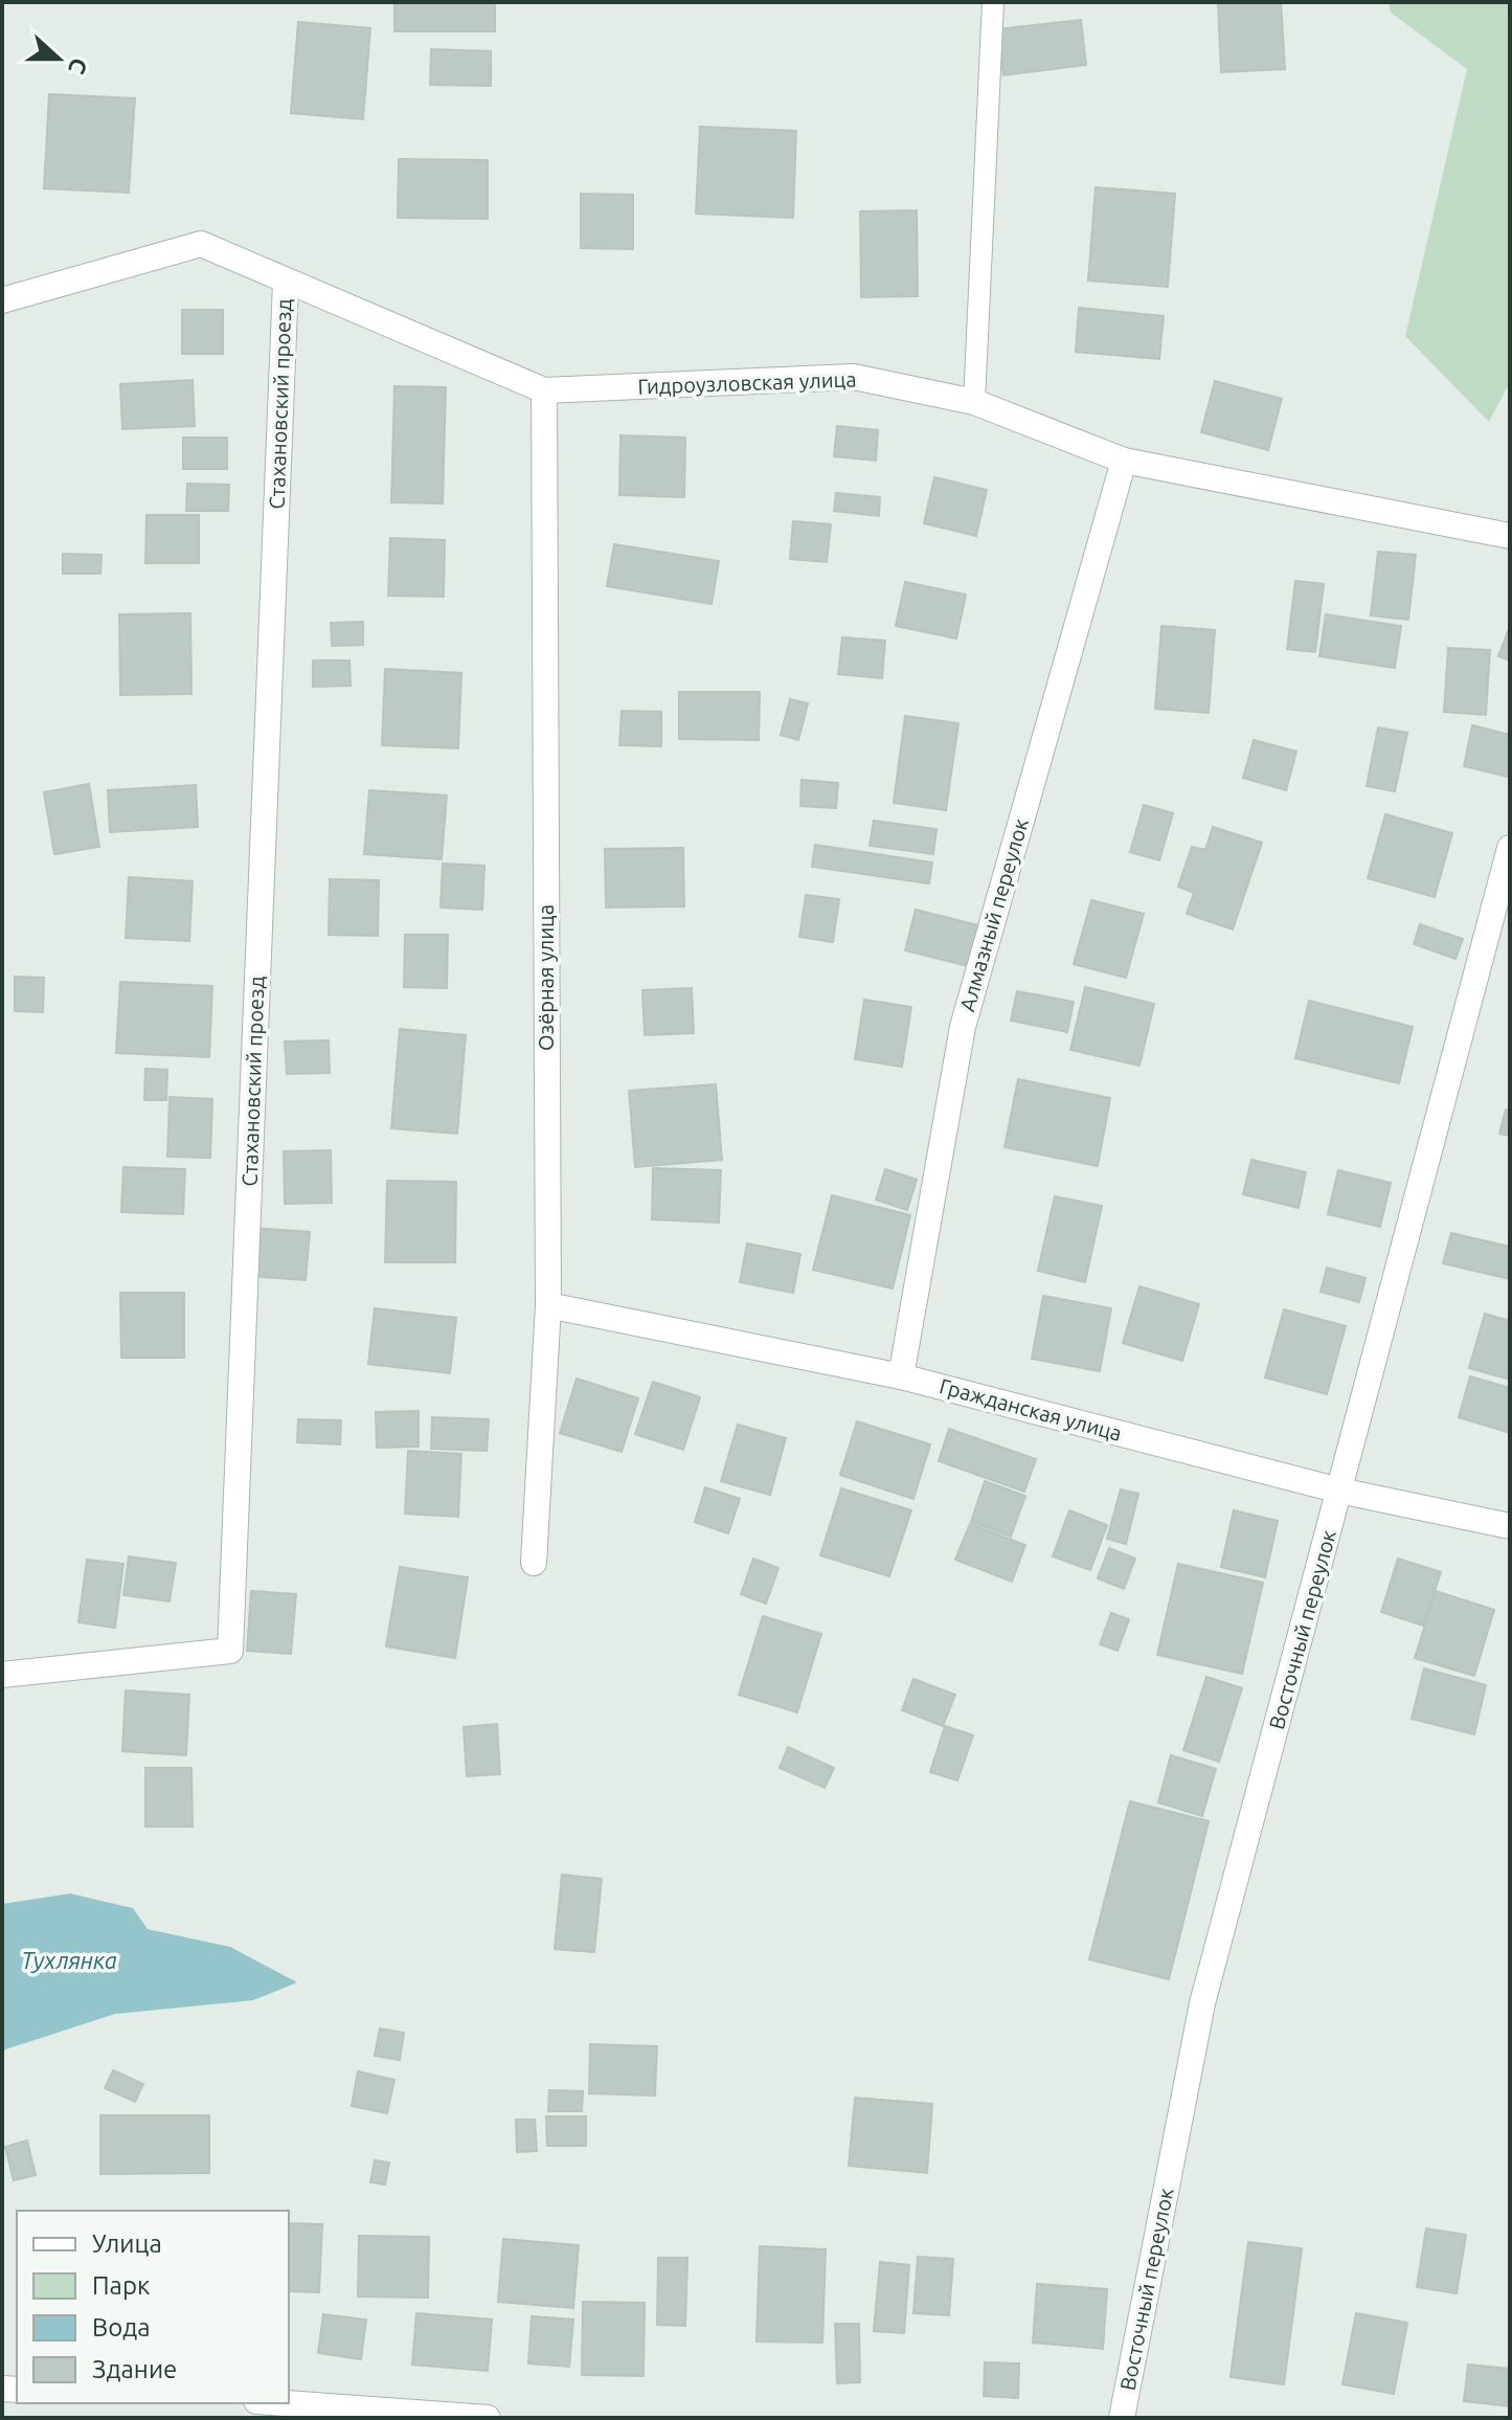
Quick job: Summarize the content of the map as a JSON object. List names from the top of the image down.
{
  "streets": {
    "street": [
      "Гидроузловская улица",
      "Стахановский проезд",
      "Алмазный переулок",
      "Озёрная улица",
      "Гражданская улица",
      "Восточный переулок"
    ]
  },
  "crossings": [
    ["Гидроузловская улица", "Стахановский проезд"],
    ["Гидроузловская улица", "Алмазный переулок"],
    ["Гидроузловская улица", "Озёрная улица"],
    ["Алмазный переулок", "Гражданская улица"],
    ["Озёрная улица", "Гражданская улица"],
    ["Гражданская улица", "Восточный переулок"]
  ],
  "water": ["Тухлянка"],
  "legend": [
    "Улица",
    "Парк",
    "Вода",
    "Здание"
  ],
  "north": "right"
}
